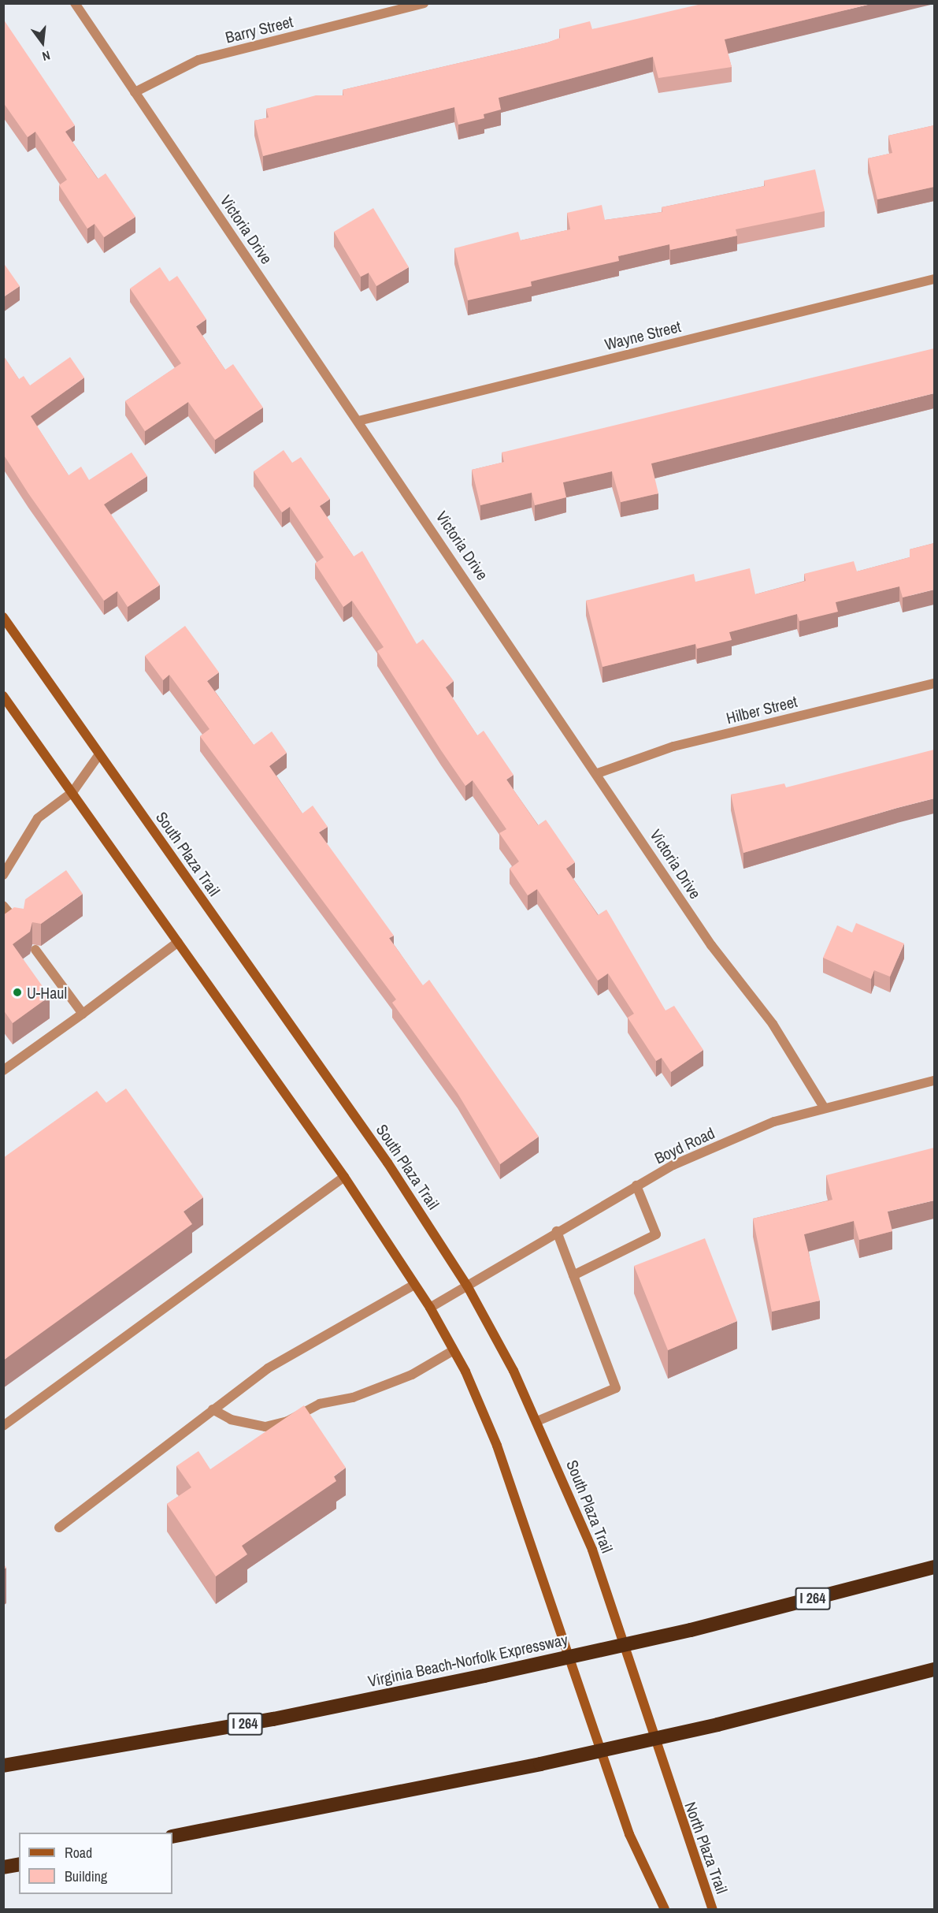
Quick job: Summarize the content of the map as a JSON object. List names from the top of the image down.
{
  "streets": {
    "highway": ["I 264", "Virginia Beach-Norfolk Expressway"],
    "main road": ["South Plaza Trail", "North Plaza Trail"],
    "street": [
      "Barry Street",
      "Victoria Drive",
      "Wayne Street",
      "Hilber Street",
      "Boyd Road"
    ]
  },
  "crossings": [
    ["Barry Street", "Victoria Drive"],
    ["Victoria Drive", "Wayne Street"],
    ["Victoria Drive", "Hilber Street"],
    ["Victoria Drive", "Boyd Road"],
    ["South Plaza Trail", "Boyd Road"],
    ["South Plaza Trail", "North Plaza Trail"]
  ],
  "places": ["U-Haul"],
  "legend": ["Road", "Building"],
  "north": "bottom"
}
